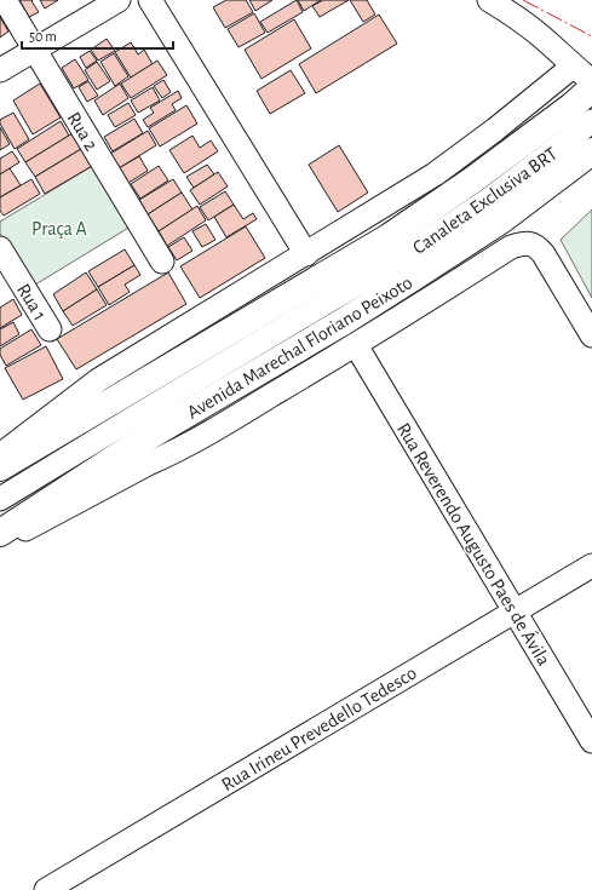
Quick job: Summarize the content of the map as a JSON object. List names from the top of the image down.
{
  "streets": {
    "main road": ["Avenida Marechal Floriano Peixoto"],
    "street": [
      "Rua 2",
      "Canaleta Exclusiva BRT",
      "Rua 1",
      "Rua Reverendo Augusto Paes de Ávila",
      "Rua Irineu Prevedello Tedesco"
    ]
  },
  "crossings": [
    ["Canaleta Exclusiva BRT", "Avenida Marechal Floriano Peixoto"],
    ["Rua Reverendo Augusto Paes de Ávila", "Rua Irineu Prevedello Tedesco"]
  ],
  "parks": ["Praça A"],
  "scale_bar": "50 m"
}
